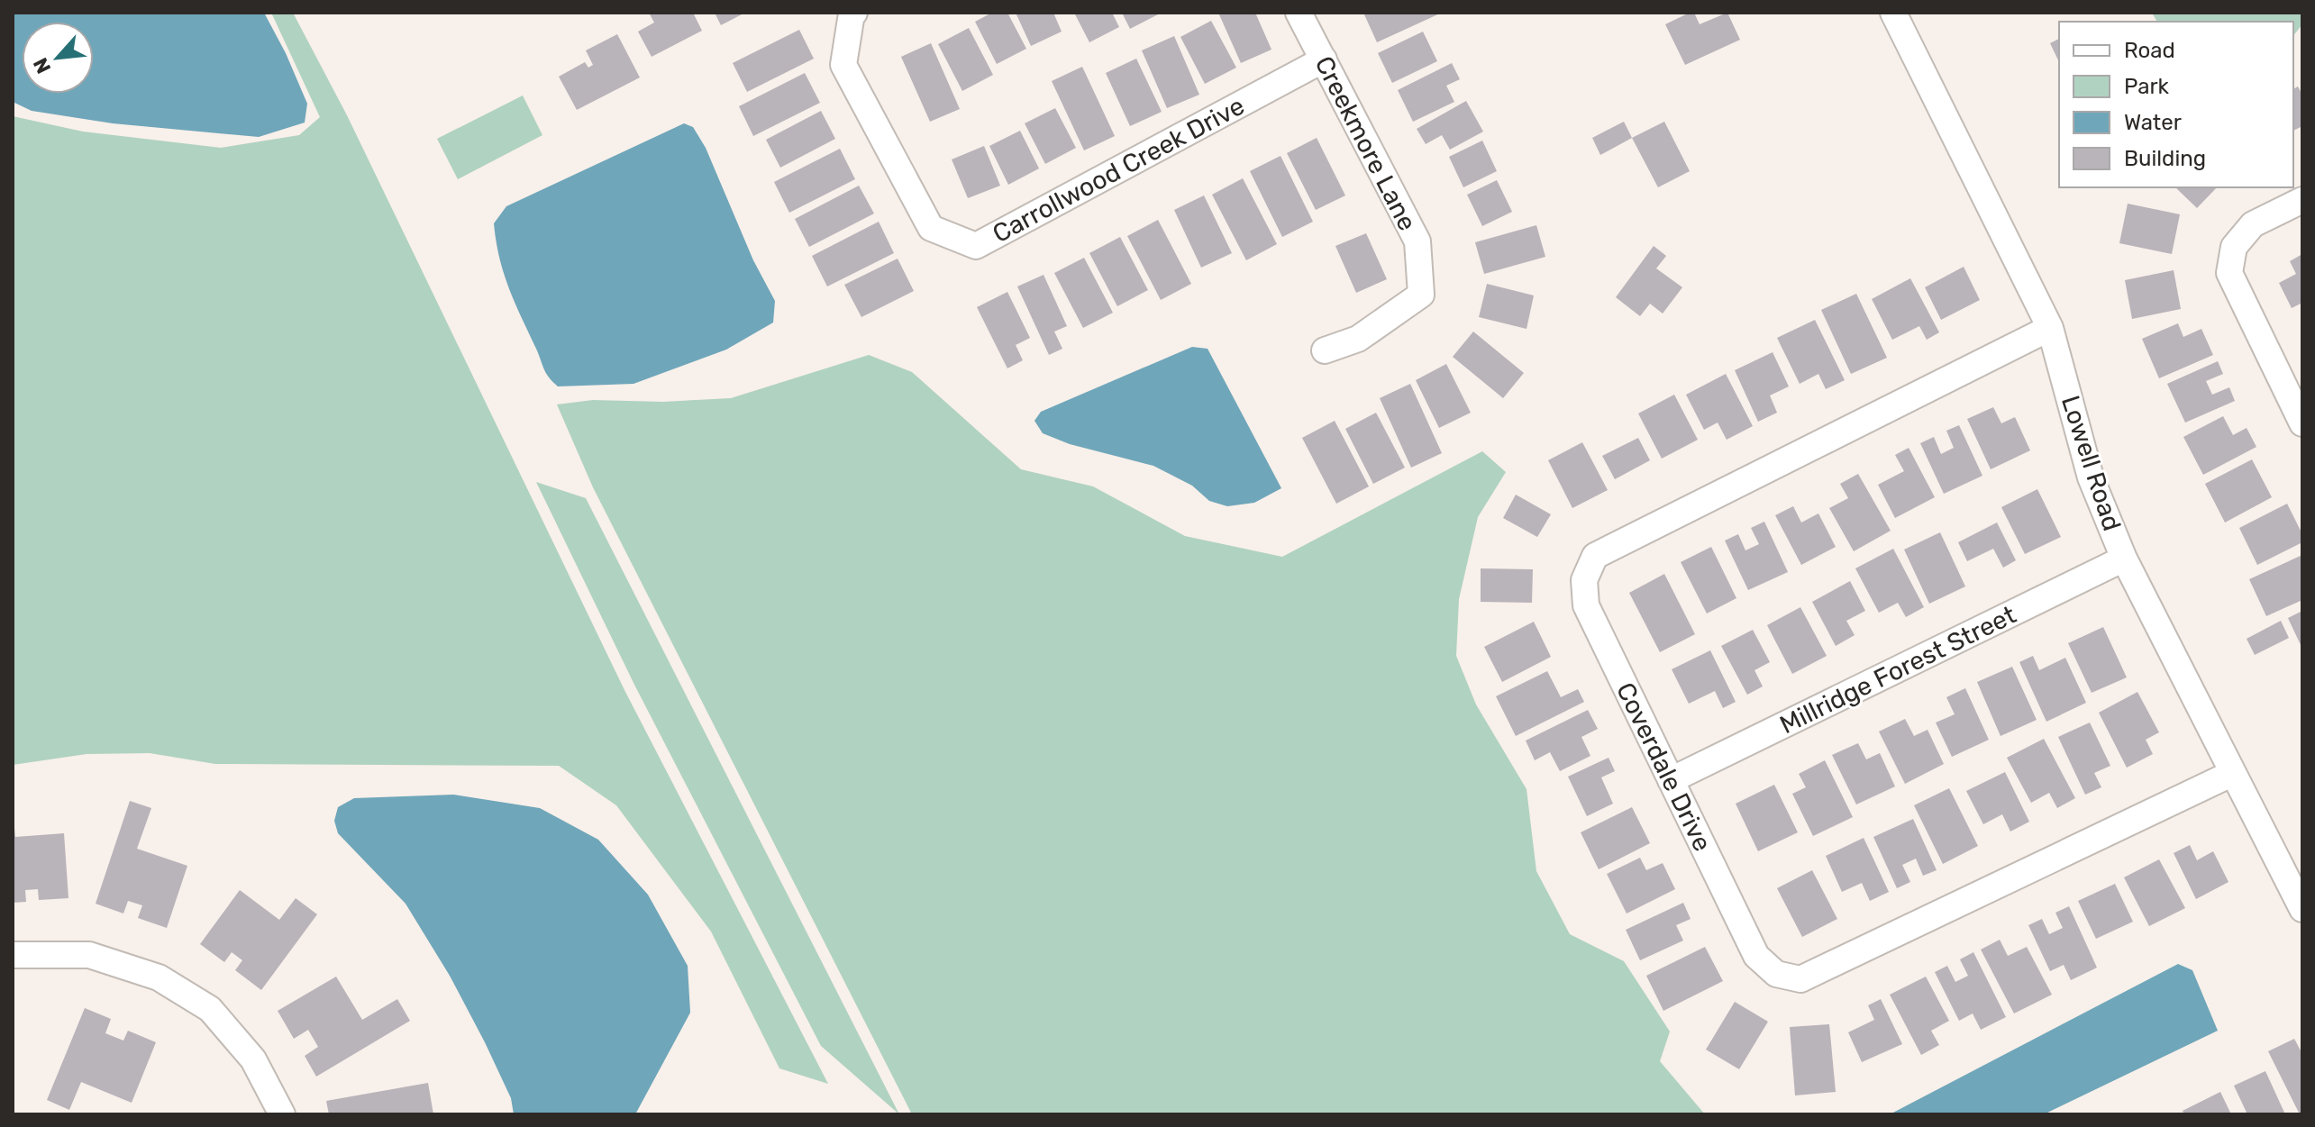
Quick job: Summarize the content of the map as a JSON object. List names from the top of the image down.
{
  "streets": {
    "street": [
      "Creekmore Lane",
      "Carrollwood Creek Drive",
      "Lowell Road",
      "Millridge Forest Street",
      "Coverdale Drive"
    ]
  },
  "crossings": [
    ["Creekmore Lane", "Carrollwood Creek Drive"],
    ["Lowell Road", "Millridge Forest Street"],
    ["Lowell Road", "Coverdale Drive"],
    ["Millridge Forest Street", "Coverdale Drive"]
  ],
  "legend": [
    "Road",
    "Park",
    "Water",
    "Building"
  ],
  "north": "bottom left"
}
